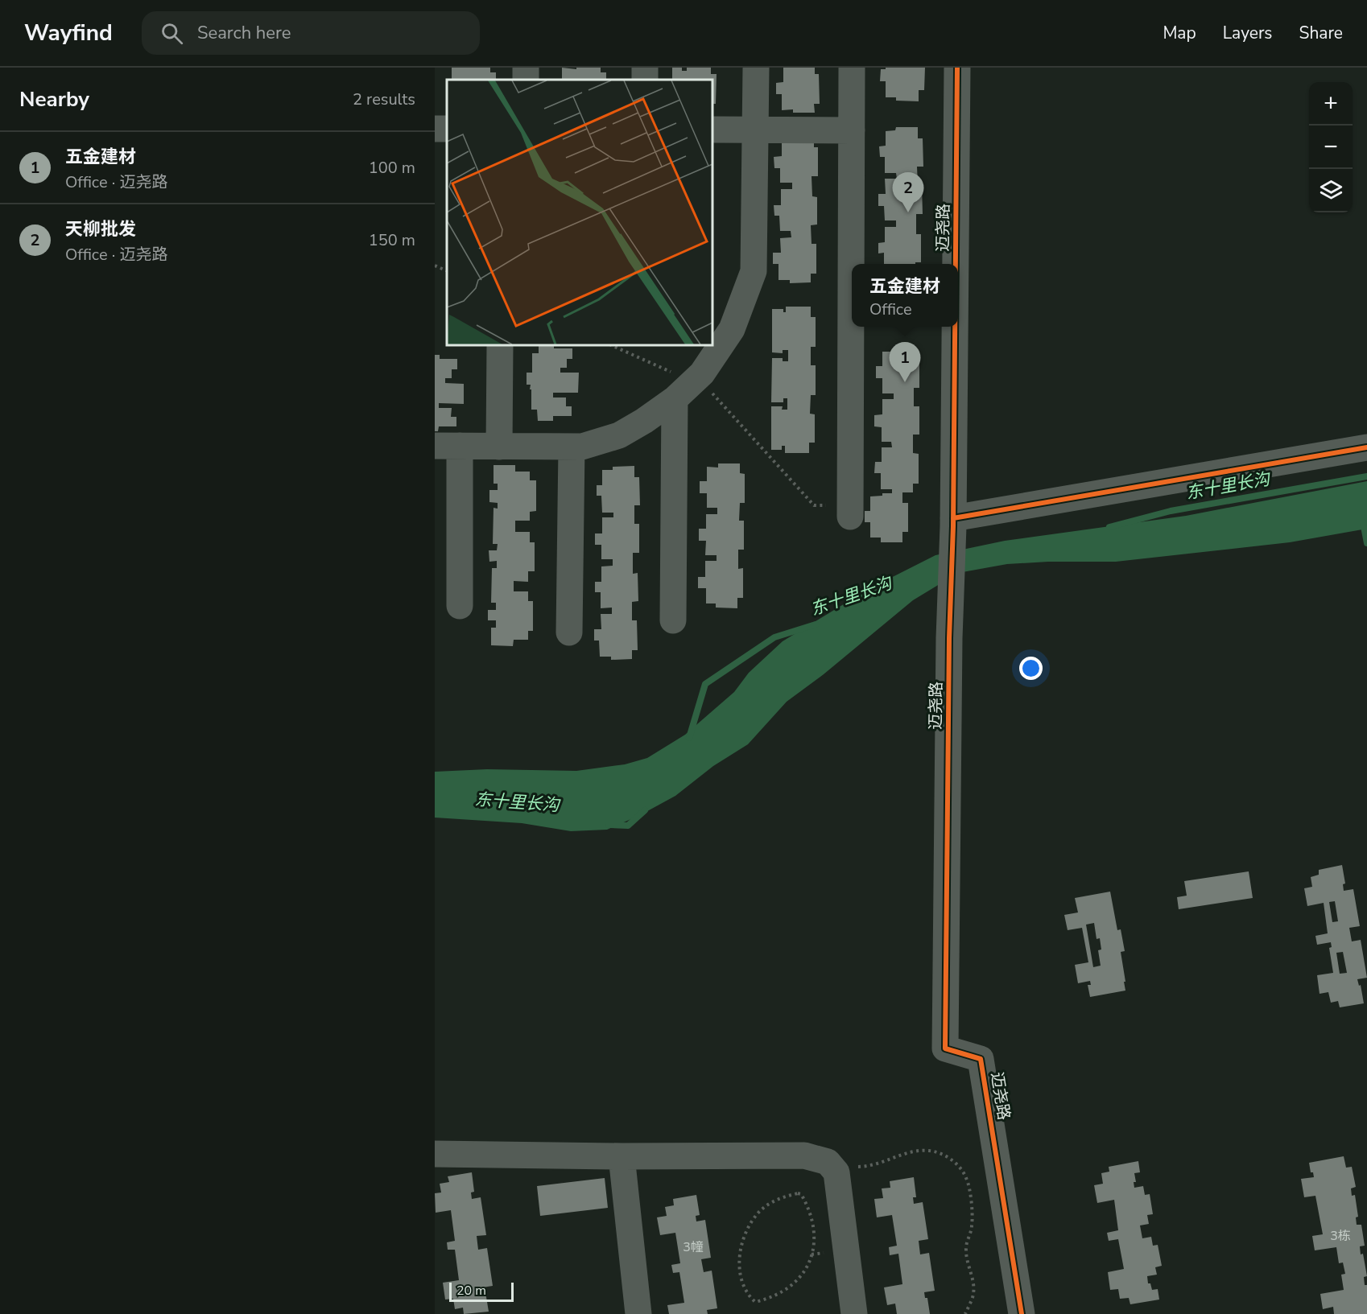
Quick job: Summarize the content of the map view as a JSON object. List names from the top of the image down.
{
  "streets": {
    "street": ["迈尧路"]
  },
  "water": ["东十里长沟"],
  "house_numbers": ["3栋", "3幢"],
  "scale_bar": "20 m",
  "page": {
    "header": "Wayfind",
    "search": "Search here",
    "nav": ["Map", "Layers", "Share"],
    "heading": ["Nearby", "2 results"],
    "map_buttons": ["+", "−"],
    "list": [
      {
        "mark": "1",
        "name": "五金建材",
        "note": "Office · 迈尧路",
        "value": "100 m"
      },
      {
        "mark": "2",
        "name": "天柳批发",
        "note": "Office · 迈尧路",
        "value": "150 m"
      }
    ],
    "pins": ["2", "1"],
    "popup": ["五金建材", "Office"],
    "scale": "20 m"
  }
}
